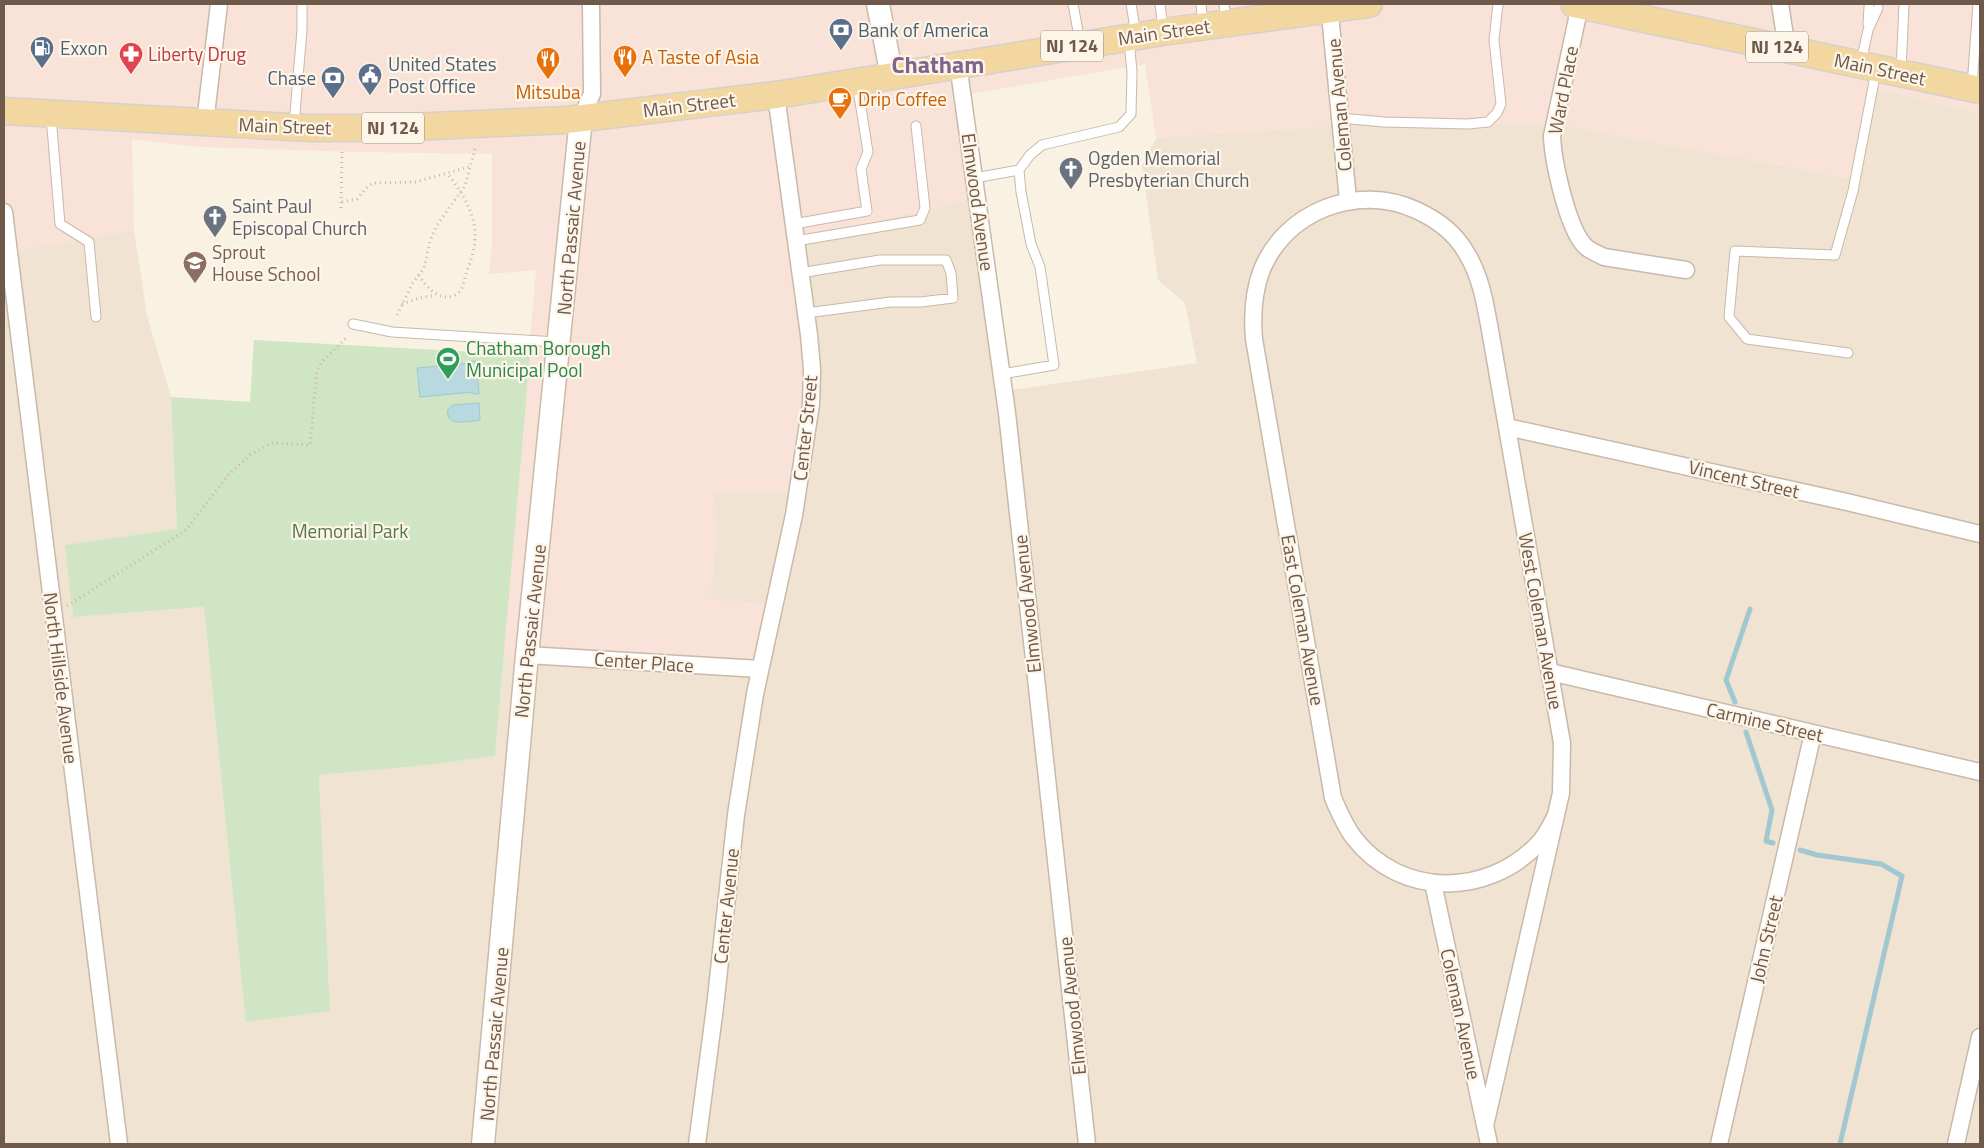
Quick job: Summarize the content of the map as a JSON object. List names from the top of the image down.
{
  "streets": {
    "main road": ["Main Street", "NJ 124", "North Passaic Avenue"],
    "street": [
      "Ward Place",
      "Coleman Avenue",
      "Elmwood Avenue",
      "Center Street",
      "Vincent Street",
      "East Coleman Avenue",
      "West Coleman Avenue",
      "Center Place",
      "North Hillside Avenue",
      "Carmine Street",
      "Center Avenue",
      "John Street"
    ]
  },
  "crossings": [
    ["Main Street", "Ward Place"],
    ["Main Street", "Coleman Avenue"],
    ["Main Street", "Elmwood Avenue"],
    ["Main Street", "North Passaic Avenue"],
    ["Main Street", "Center Street"],
    ["Coleman Avenue", "East Coleman Avenue"],
    ["Coleman Avenue", "West Coleman Avenue"],
    ["North Passaic Avenue", "Center Place"],
    ["Center Street", "Center Place"],
    ["Center Street", "Center Avenue"],
    ["Vincent Street", "West Coleman Avenue"],
    ["East Coleman Avenue", "West Coleman Avenue"],
    ["West Coleman Avenue", "Carmine Street"],
    ["Center Place", "Center Avenue"],
    ["Carmine Street", "John Street"]
  ],
  "districts": ["Chatham"],
  "parks": ["Memorial Park"],
  "places": {
    "bank": ["Bank of America", "Chase"],
    "fuel station": ["Exxon"],
    "pharmacy": ["Liberty Drug"],
    "restaurant": ["A Taste of Asia", "Mitsuba"],
    "public building": ["United States Post Office"],
    "cafe": ["Drip Coffee"],
    "church": ["Ogden Memorial Presbyterian Church", "Saint Paul Episcopal Church"],
    "school or university": ["Sprout House School"],
    "sports": ["Chatham Borough Municipal Pool"]
  }
}
